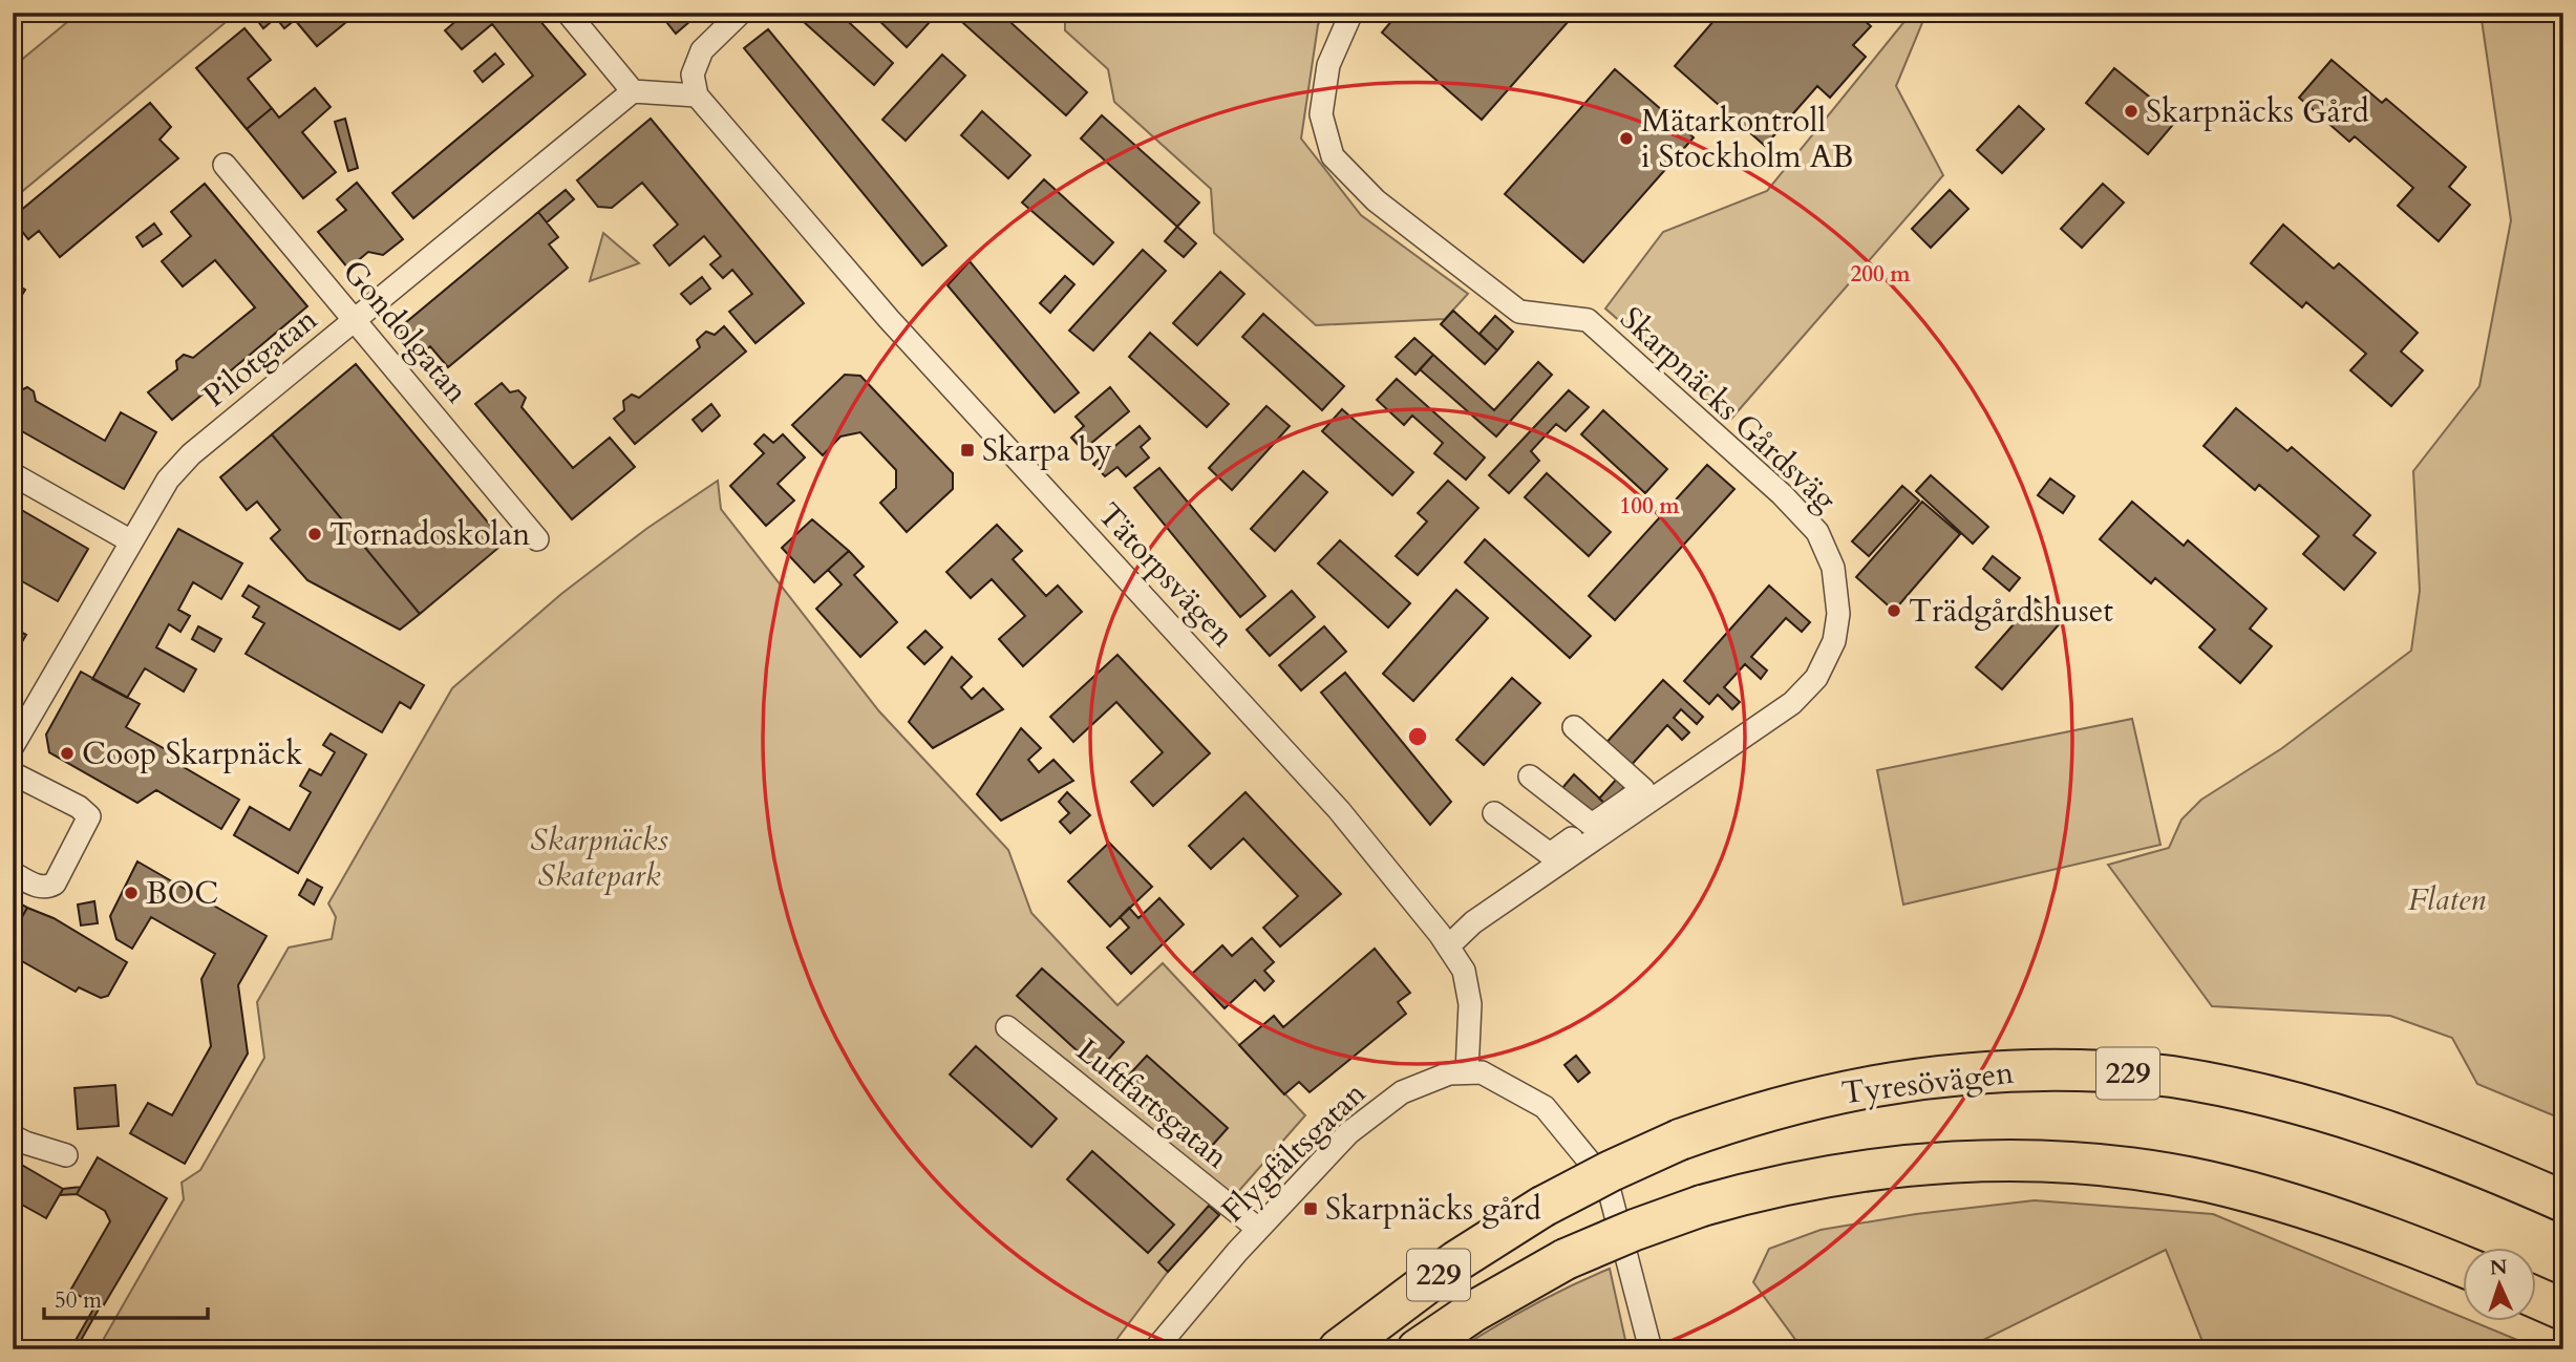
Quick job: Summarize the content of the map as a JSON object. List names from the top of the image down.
{
  "streets": {
    "highway": ["229", "Tyresövägen"],
    "street": [
      "Gondolgatan",
      "Pilotgatan",
      "Skarpnäcks Gårdsväg",
      "Tätorpsvägen",
      "Luftfartsgatan",
      "Flygfältsgatan"
    ]
  },
  "crossings": [
    ["Gondolgatan", "Pilotgatan"],
    ["Skarpnäcks Gårdsväg", "Tätorpsvägen"],
    ["Tätorpsvägen", "Flygfältsgatan"],
    ["Luftfartsgatan", "Flygfältsgatan"]
  ],
  "parks": ["Skarpnäcks Skatepark", "Flaten"],
  "places": {
    "other": [
      "Skarpnäcks Gård",
      "Mätarkontroll i Stockholm AB",
      "Tornadoskolan",
      "Trädgårdshuset",
      "Coop Skarpnäck",
      "BOC"
    ],
    "transit": ["Skarpa by", "Skarpnäcks gård"]
  },
  "scale_bar": "50 m",
  "north": "top",
  "rings": ["200 m", "100 m"]
}
